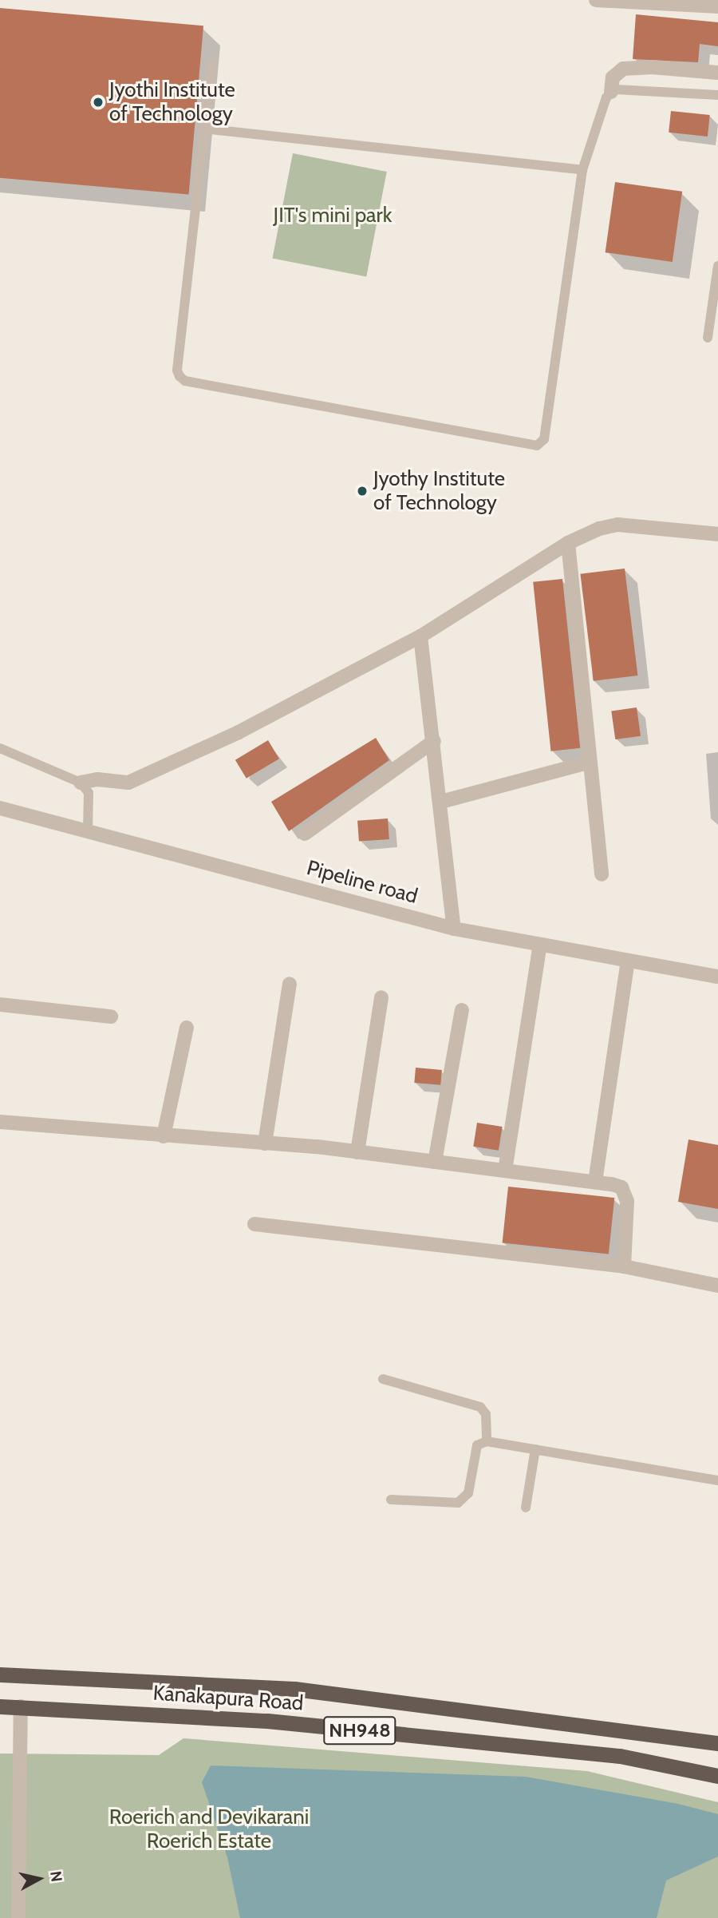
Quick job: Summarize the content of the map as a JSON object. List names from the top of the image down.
{
  "streets": {
    "highway": ["Kanakapura Road", "NH948"],
    "street": ["Pipeline road"]
  },
  "parks": ["JIT's mini park", "Roerich and Devikarani Roerich Estate"],
  "places": ["Jyothi Institute of Technology", "Jyothy Institute of Technology"],
  "north": "right"
}
